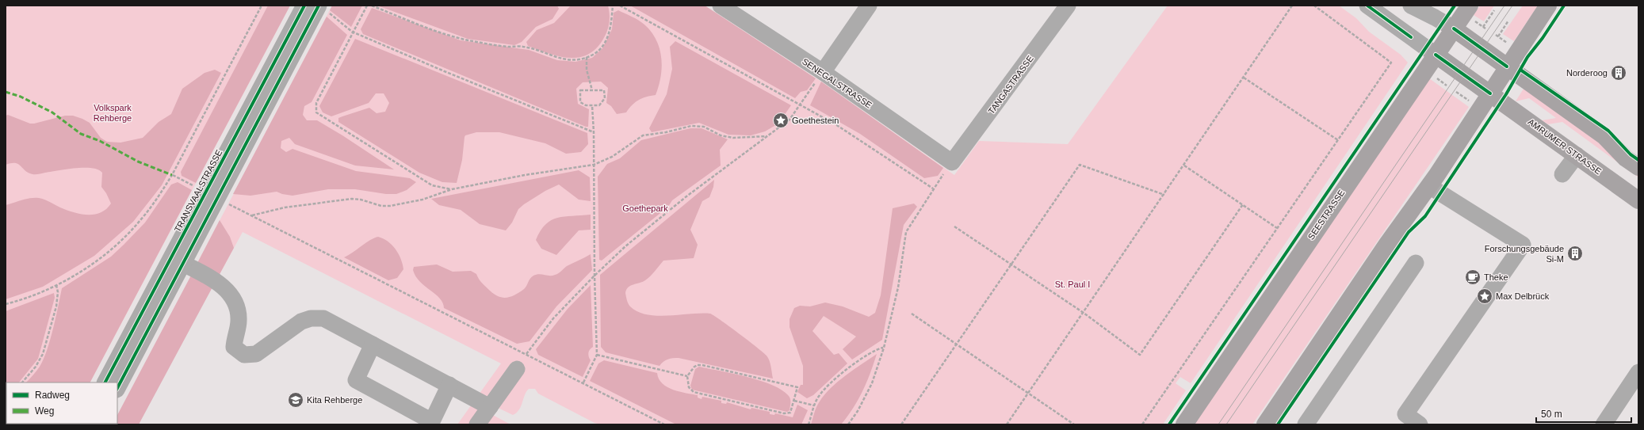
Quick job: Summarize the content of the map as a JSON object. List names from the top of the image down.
{
  "streets": {
    "main road": ["AMRUMER STRASSE", "SEESTRASSE"],
    "street": ["SENEGALSTRASSE", "TANGASTRASSE", "TRANSVAALSTRASSE"]
  },
  "crossings": [
    ["SENEGALSTRASSE", "TANGASTRASSE"],
    ["AMRUMER STRASSE", "SEESTRASSE"]
  ],
  "parks": ["Volkspark Rehberge", "Goethepark", "St. Paul I"],
  "places": {
    "building": ["Norderoog", "Forschungsgebäude Si-M"],
    "place": ["Goethestein", "Max Delbrück"],
    "cafe": ["Theke"],
    "school or university": ["Kita Rehberge"]
  },
  "legend": ["Radweg", "Weg"],
  "scale_bar": "50 m"
}
